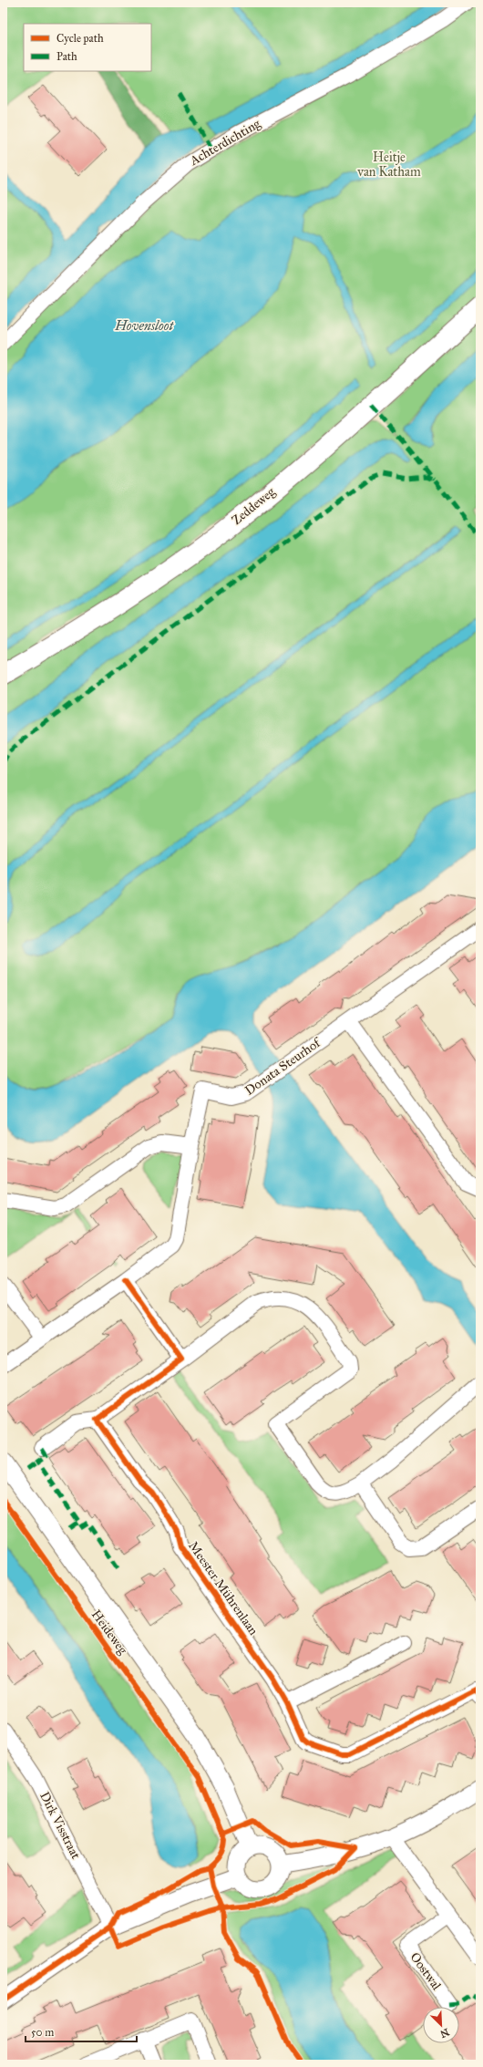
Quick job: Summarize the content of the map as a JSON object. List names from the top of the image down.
{
  "streets": {
    "main road": ["Zeddeweg"],
    "street": [
      "Achterdichting",
      "Donata Steurhof",
      "Meester Mührenlaan",
      "Heideweg",
      "Dirk Visstraat",
      "Oostwal"
    ]
  },
  "water": ["Hovensloot"],
  "parks": ["Heitje van Katham"],
  "legend": ["Cycle path", "Path"],
  "scale_bar": "50 m",
  "north": "bottom right"
}
